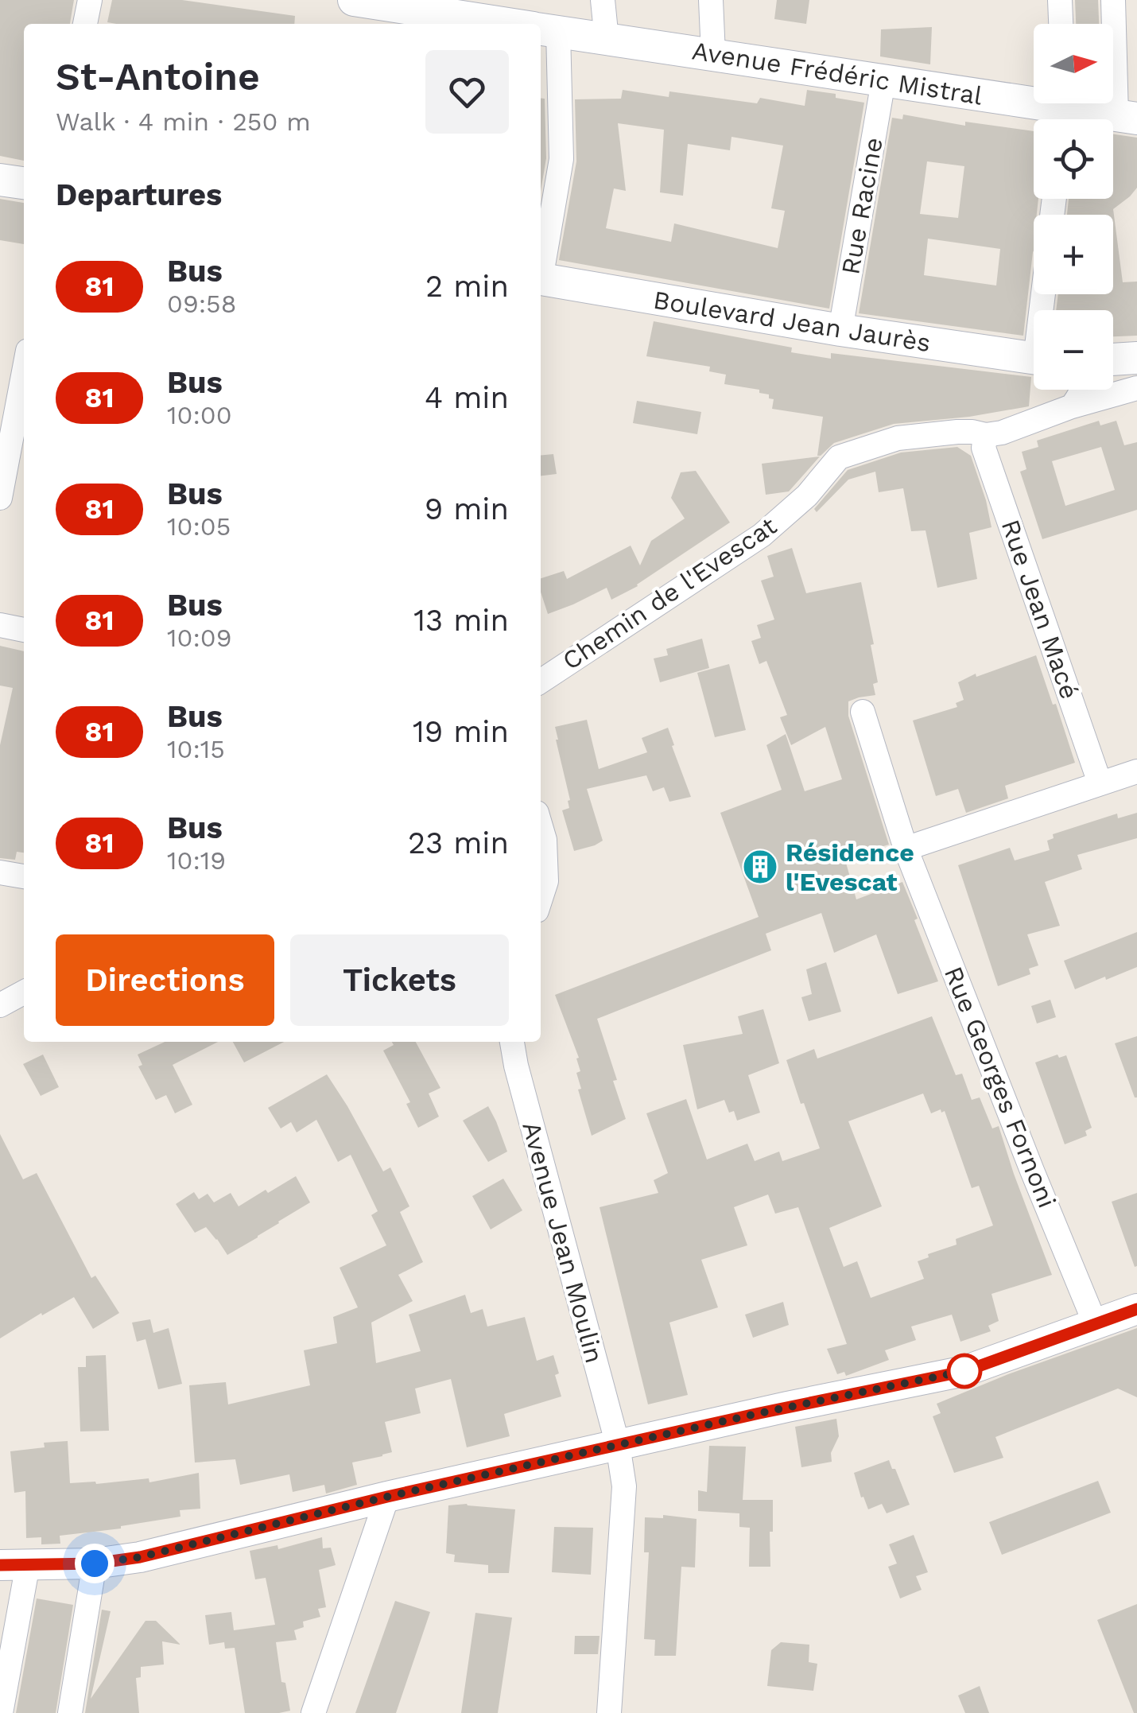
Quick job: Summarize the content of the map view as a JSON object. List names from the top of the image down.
{
  "streets": {
    "main road": ["Avenue Frédéric Mistral", "Boulevard Jean Jaurès"],
    "street": [
      "Rue Racine",
      "Chemin de l'Evescat",
      "Rue Jean Macé",
      "Rue Georges Fornoni",
      "Avenue Jean Moulin"
    ]
  },
  "crossings": [
    ["Avenue Frédéric Mistral", "Rue Racine"],
    ["Rue Racine", "Boulevard Jean Jaurès"],
    ["Chemin de l'Evescat", "Rue Jean Macé"]
  ],
  "places": {
    "building": ["Résidence l'Evescat"]
  },
  "lines": ["bus line 81"],
  "north": "right",
  "page": {
    "map_buttons": ["+", "−"],
    "heading": [
      ["St-Antoine", "Walk · 4 min · 250 m"],
      "Departures"
    ],
    "list": [
      {
        "mark": "81",
        "name": "Bus",
        "note": "09:58",
        "value": "2 min"
      },
      {
        "mark": "81",
        "name": "Bus",
        "note": "10:00",
        "value": "4 min"
      },
      {
        "mark": "81",
        "name": "Bus",
        "note": "10:05",
        "value": "9 min"
      },
      {
        "mark": "81",
        "name": "Bus",
        "note": "10:09",
        "value": "13 min"
      },
      {
        "mark": "81",
        "name": "Bus",
        "note": "10:15",
        "value": "19 min"
      },
      {
        "mark": "81",
        "name": "Bus",
        "note": "10:19",
        "value": "23 min"
      }
    ],
    "buttons": ["Directions", "Tickets"]
  }
}
